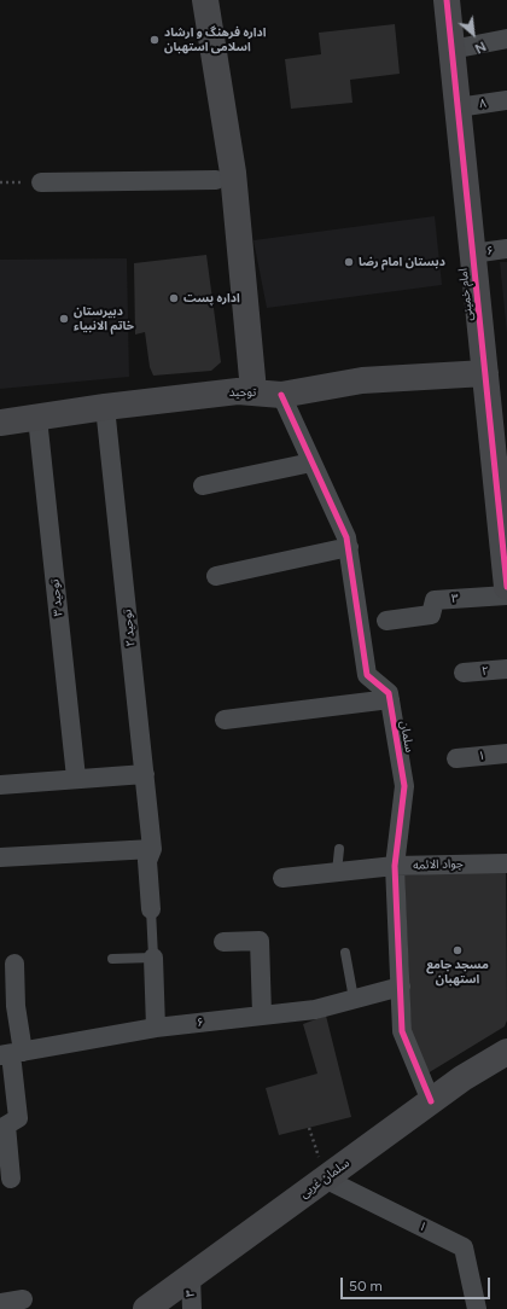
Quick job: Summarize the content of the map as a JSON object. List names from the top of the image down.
{
  "streets": {
    "street": [
      "۸",
      "۶",
      "امام خمینی",
      "توحید",
      "توحید ۳",
      "۳",
      "توحید ۲",
      "۲",
      "سلمان",
      "۱",
      "جواد الائمه",
      "سلمان غربی"
    ]
  },
  "crossings": [
    ["۸", "امام خمینی"],
    ["۶", "امام خمینی"],
    ["۶", "سلمان"],
    ["امام خمینی", "توحید"],
    ["توحید", "توحید ۳"],
    ["توحید", "توحید ۲"],
    ["۳", "سلمان غربی"],
    ["سلمان", "جواد الائمه"],
    ["سلمان", "سلمان غربی"],
    ["۱", "سلمان غربی"]
  ],
  "places": [
    "اداره فرهنگ و ارشاد اسلامی استهبان",
    "دبستان امام رضا",
    "اداره پست",
    "دبیرستان خاتم الانبیاء",
    "مسجد جامع استهبان"
  ],
  "scale_bar": "50 m",
  "north": "bottom right"
}
